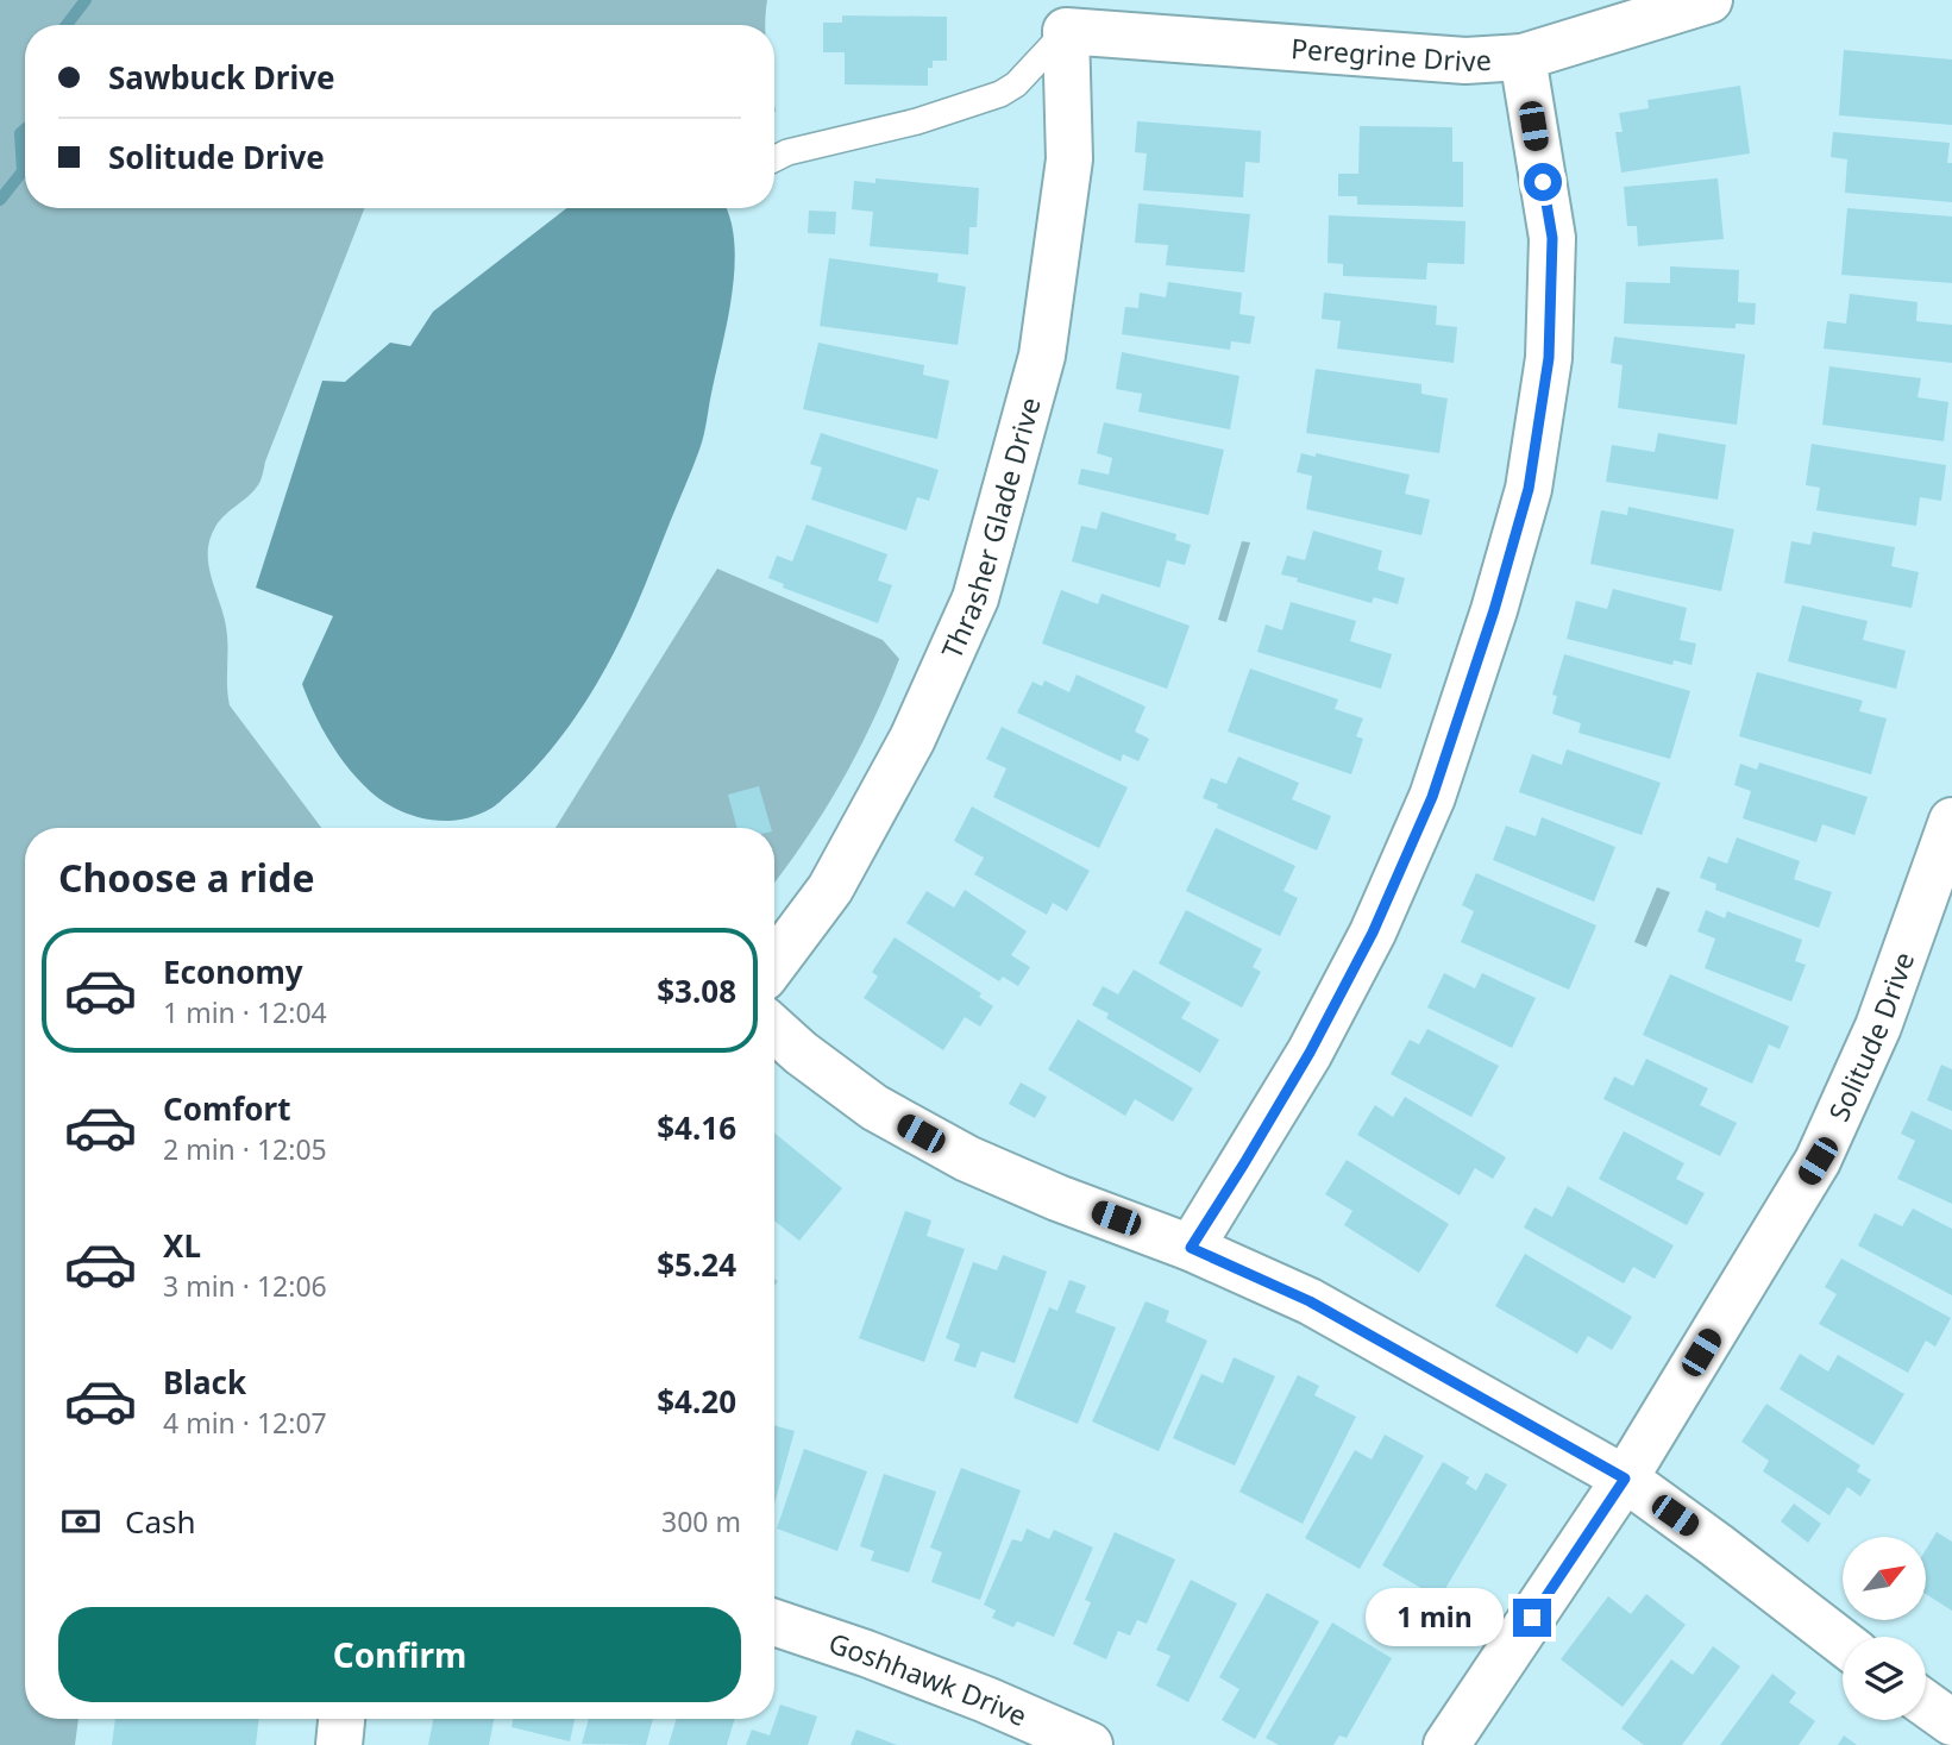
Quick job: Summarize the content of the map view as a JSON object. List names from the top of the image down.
{
  "streets": {
    "street": [
      "Peregrine Drive",
      "Thrasher Glade Drive",
      "Solitude Drive",
      "Goshhawk Drive"
    ]
  },
  "crossings": [
    ["Peregrine Drive", "Thrasher Glade Drive"]
  ],
  "north": "top right",
  "page": {
    "banner": ["Sawbuck Drive", "Solitude Drive"],
    "heading": "Choose a ride",
    "list": [
      {
        "name": "Economy",
        "note": "1 min · 12:04",
        "value": "$3.08"
      },
      {
        "name": "Comfort",
        "note": "2 min · 12:05",
        "value": "$4.16"
      },
      {
        "name": "XL",
        "note": "3 min · 12:06",
        "value": "$5.24"
      },
      {
        "name": "Black",
        "note": "4 min · 12:07",
        "value": "$4.20"
      }
    ],
    "pay": ["Cash", "300 m"],
    "bubble": "1 min",
    "buttons": "Confirm"
  }
}
